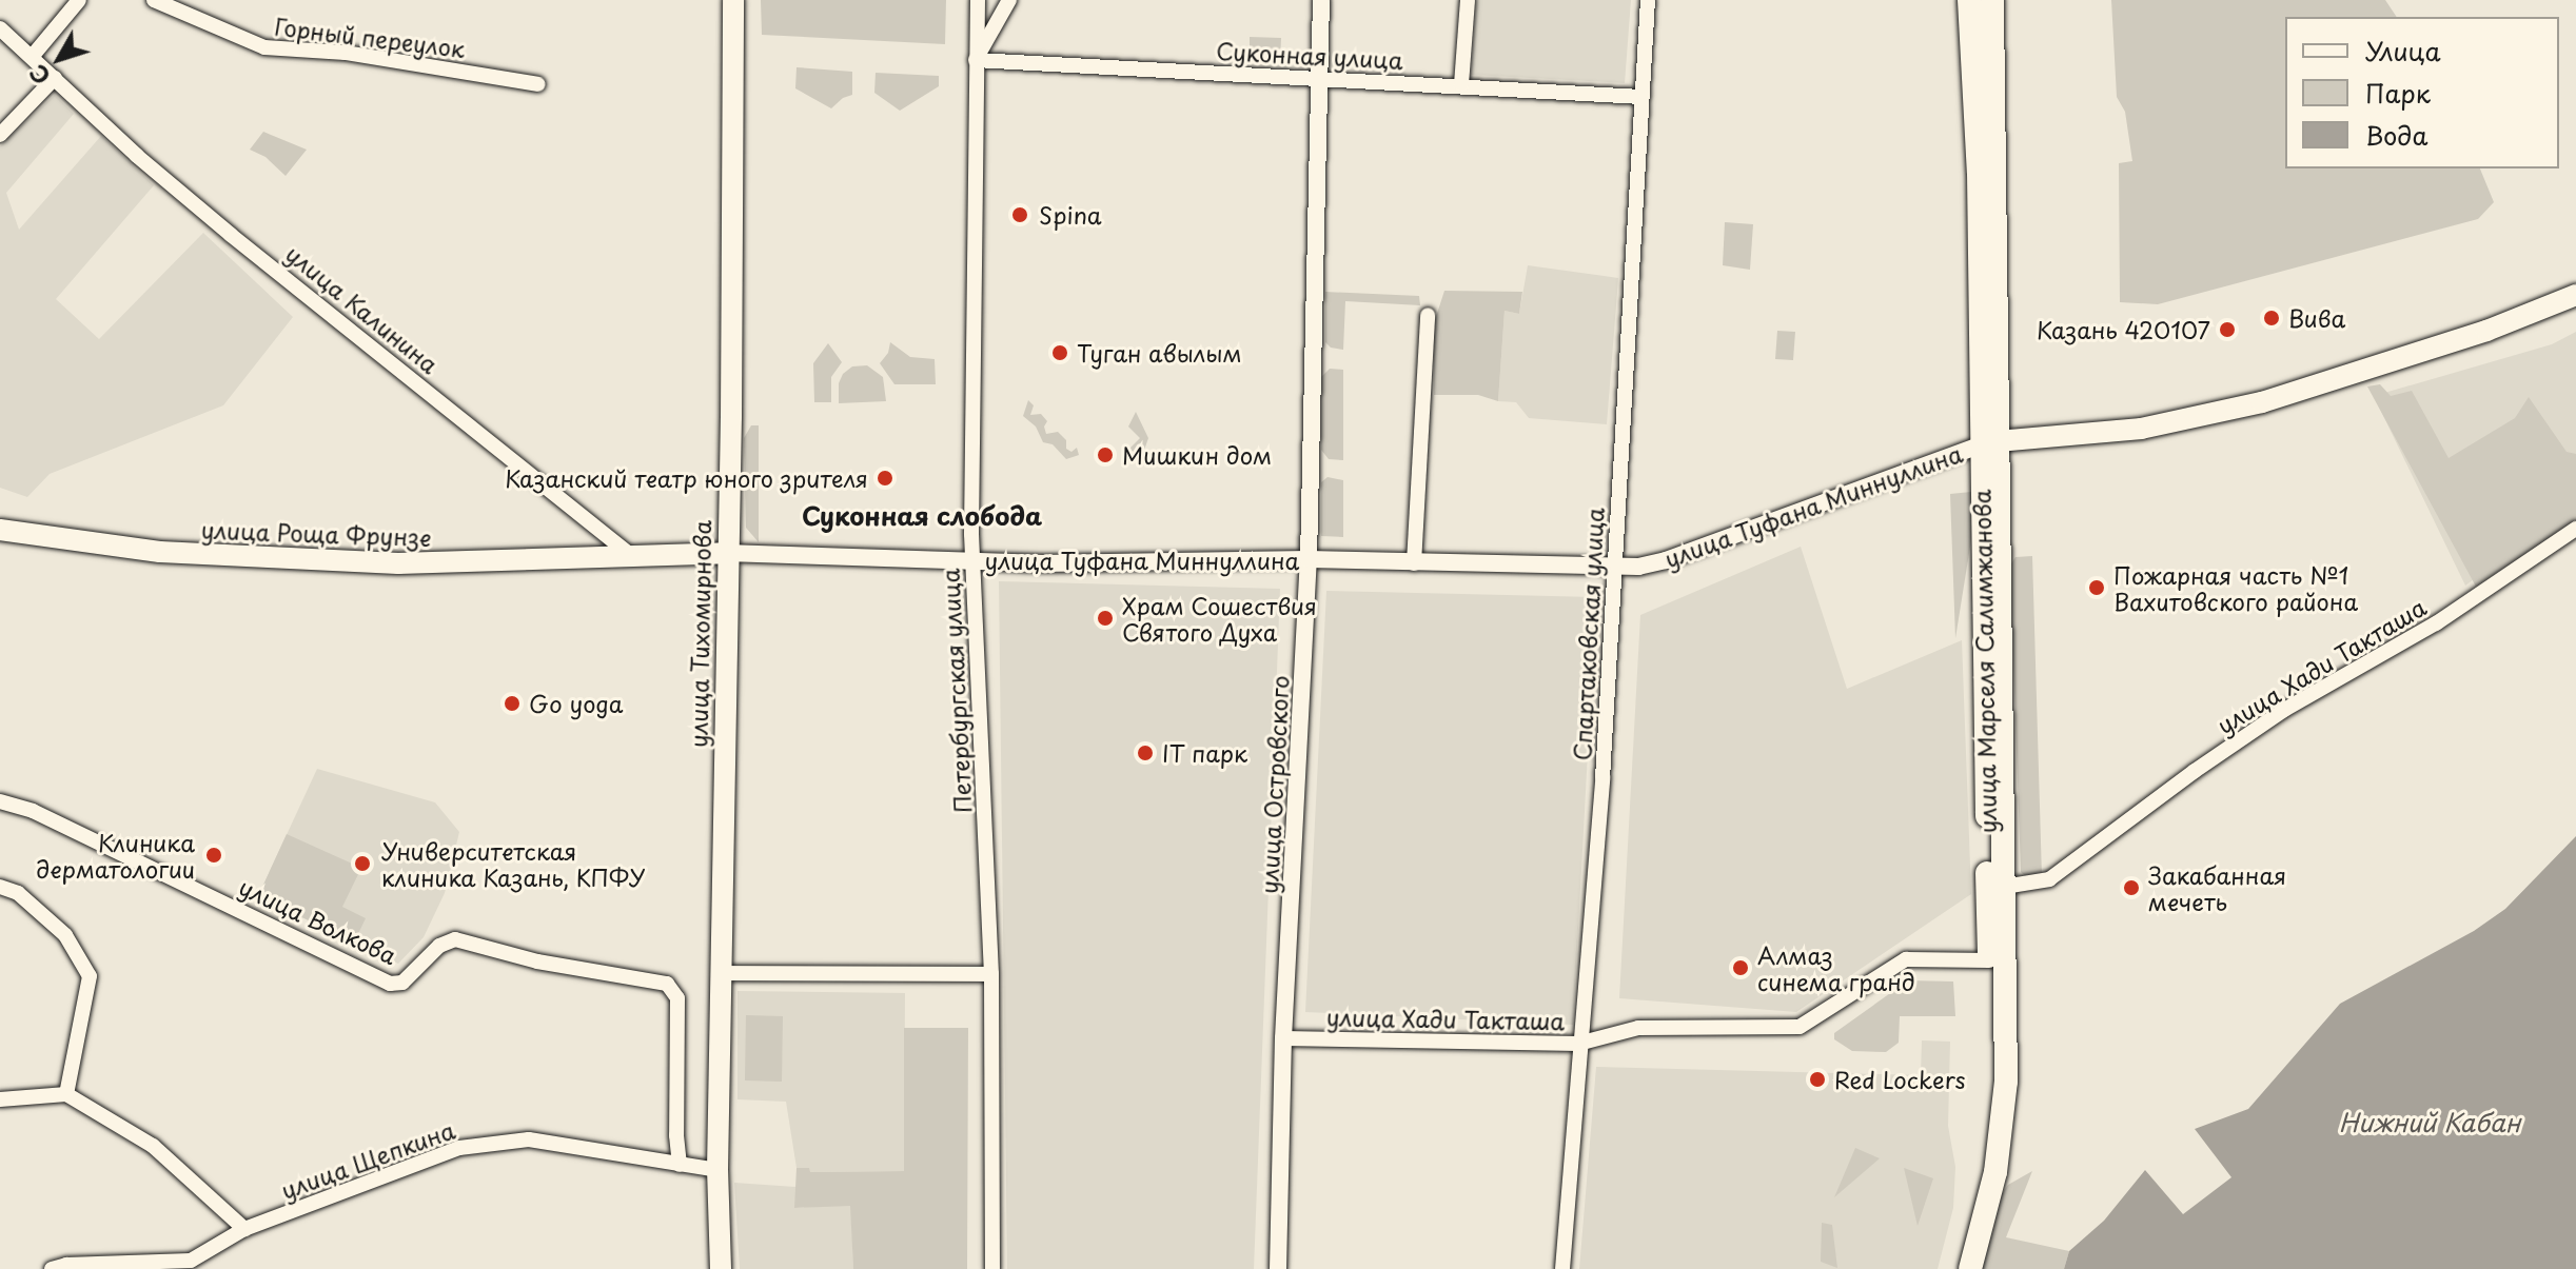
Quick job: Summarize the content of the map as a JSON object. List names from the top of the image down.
{
  "streets": {
    "main road": [
      "улица Туфана Миннуллина",
      "улица Роща Фрунзе",
      "улица Тихомирнова",
      "улица Марселя Салимжанова"
    ],
    "street": [
      "Горный переулок",
      "Суконная улица",
      "улица Калинина",
      "Спартаковская улица",
      "улица Хади Такташа",
      "Петербургская улица",
      "улица Островского",
      "улица Волкова",
      "улица Щепкина"
    ]
  },
  "crossings": [
    ["Суконная улица", "Спартаковская улица"],
    ["Суконная улица", "Петербургская улица"],
    ["Суконная улица", "улица Островского"],
    ["улица Калинина", "улица Роща Фрунзе"],
    ["улица Туфана Миннуллина", "улица Тихомирнова"],
    ["улица Туфана Миннуллина", "Спартаковская улица"],
    ["улица Туфана Миннуллина", "улица Марселя Салимжанова"],
    ["улица Туфана Миннуллина", "Петербургская улица"],
    ["улица Туфана Миннуллина", "улица Островского"],
    ["улица Тихомирнова", "улица Щепкина"],
    ["Спартаковская улица", "улица Хади Такташа"],
    ["улица Марселя Салимжанова", "улица Хади Такташа"],
    ["улица Хади Такташа", "улица Островского"],
    ["улица Волкова", "улица Щепкина"]
  ],
  "districts": ["Суконная слобода"],
  "water": ["Нижний Кабан"],
  "places": [
    "Spina",
    "Вива",
    "Казань 420107",
    "Туган авылым",
    "Мишкин дом",
    "Казанский театр юного зрителя",
    "Пожарная часть №1 Вахитовского района",
    "Храм Сошествия Святого Духа",
    "Go yoga",
    "IT парк",
    "Клиника дерматологии",
    "Университетская клиника Казань, КПФУ",
    "Закабанная мечеть",
    "Алмаз синема гранд",
    "Red Lockers"
  ],
  "legend": ["Улица", "Парк", "Вода"],
  "north": "bottom left"
}
